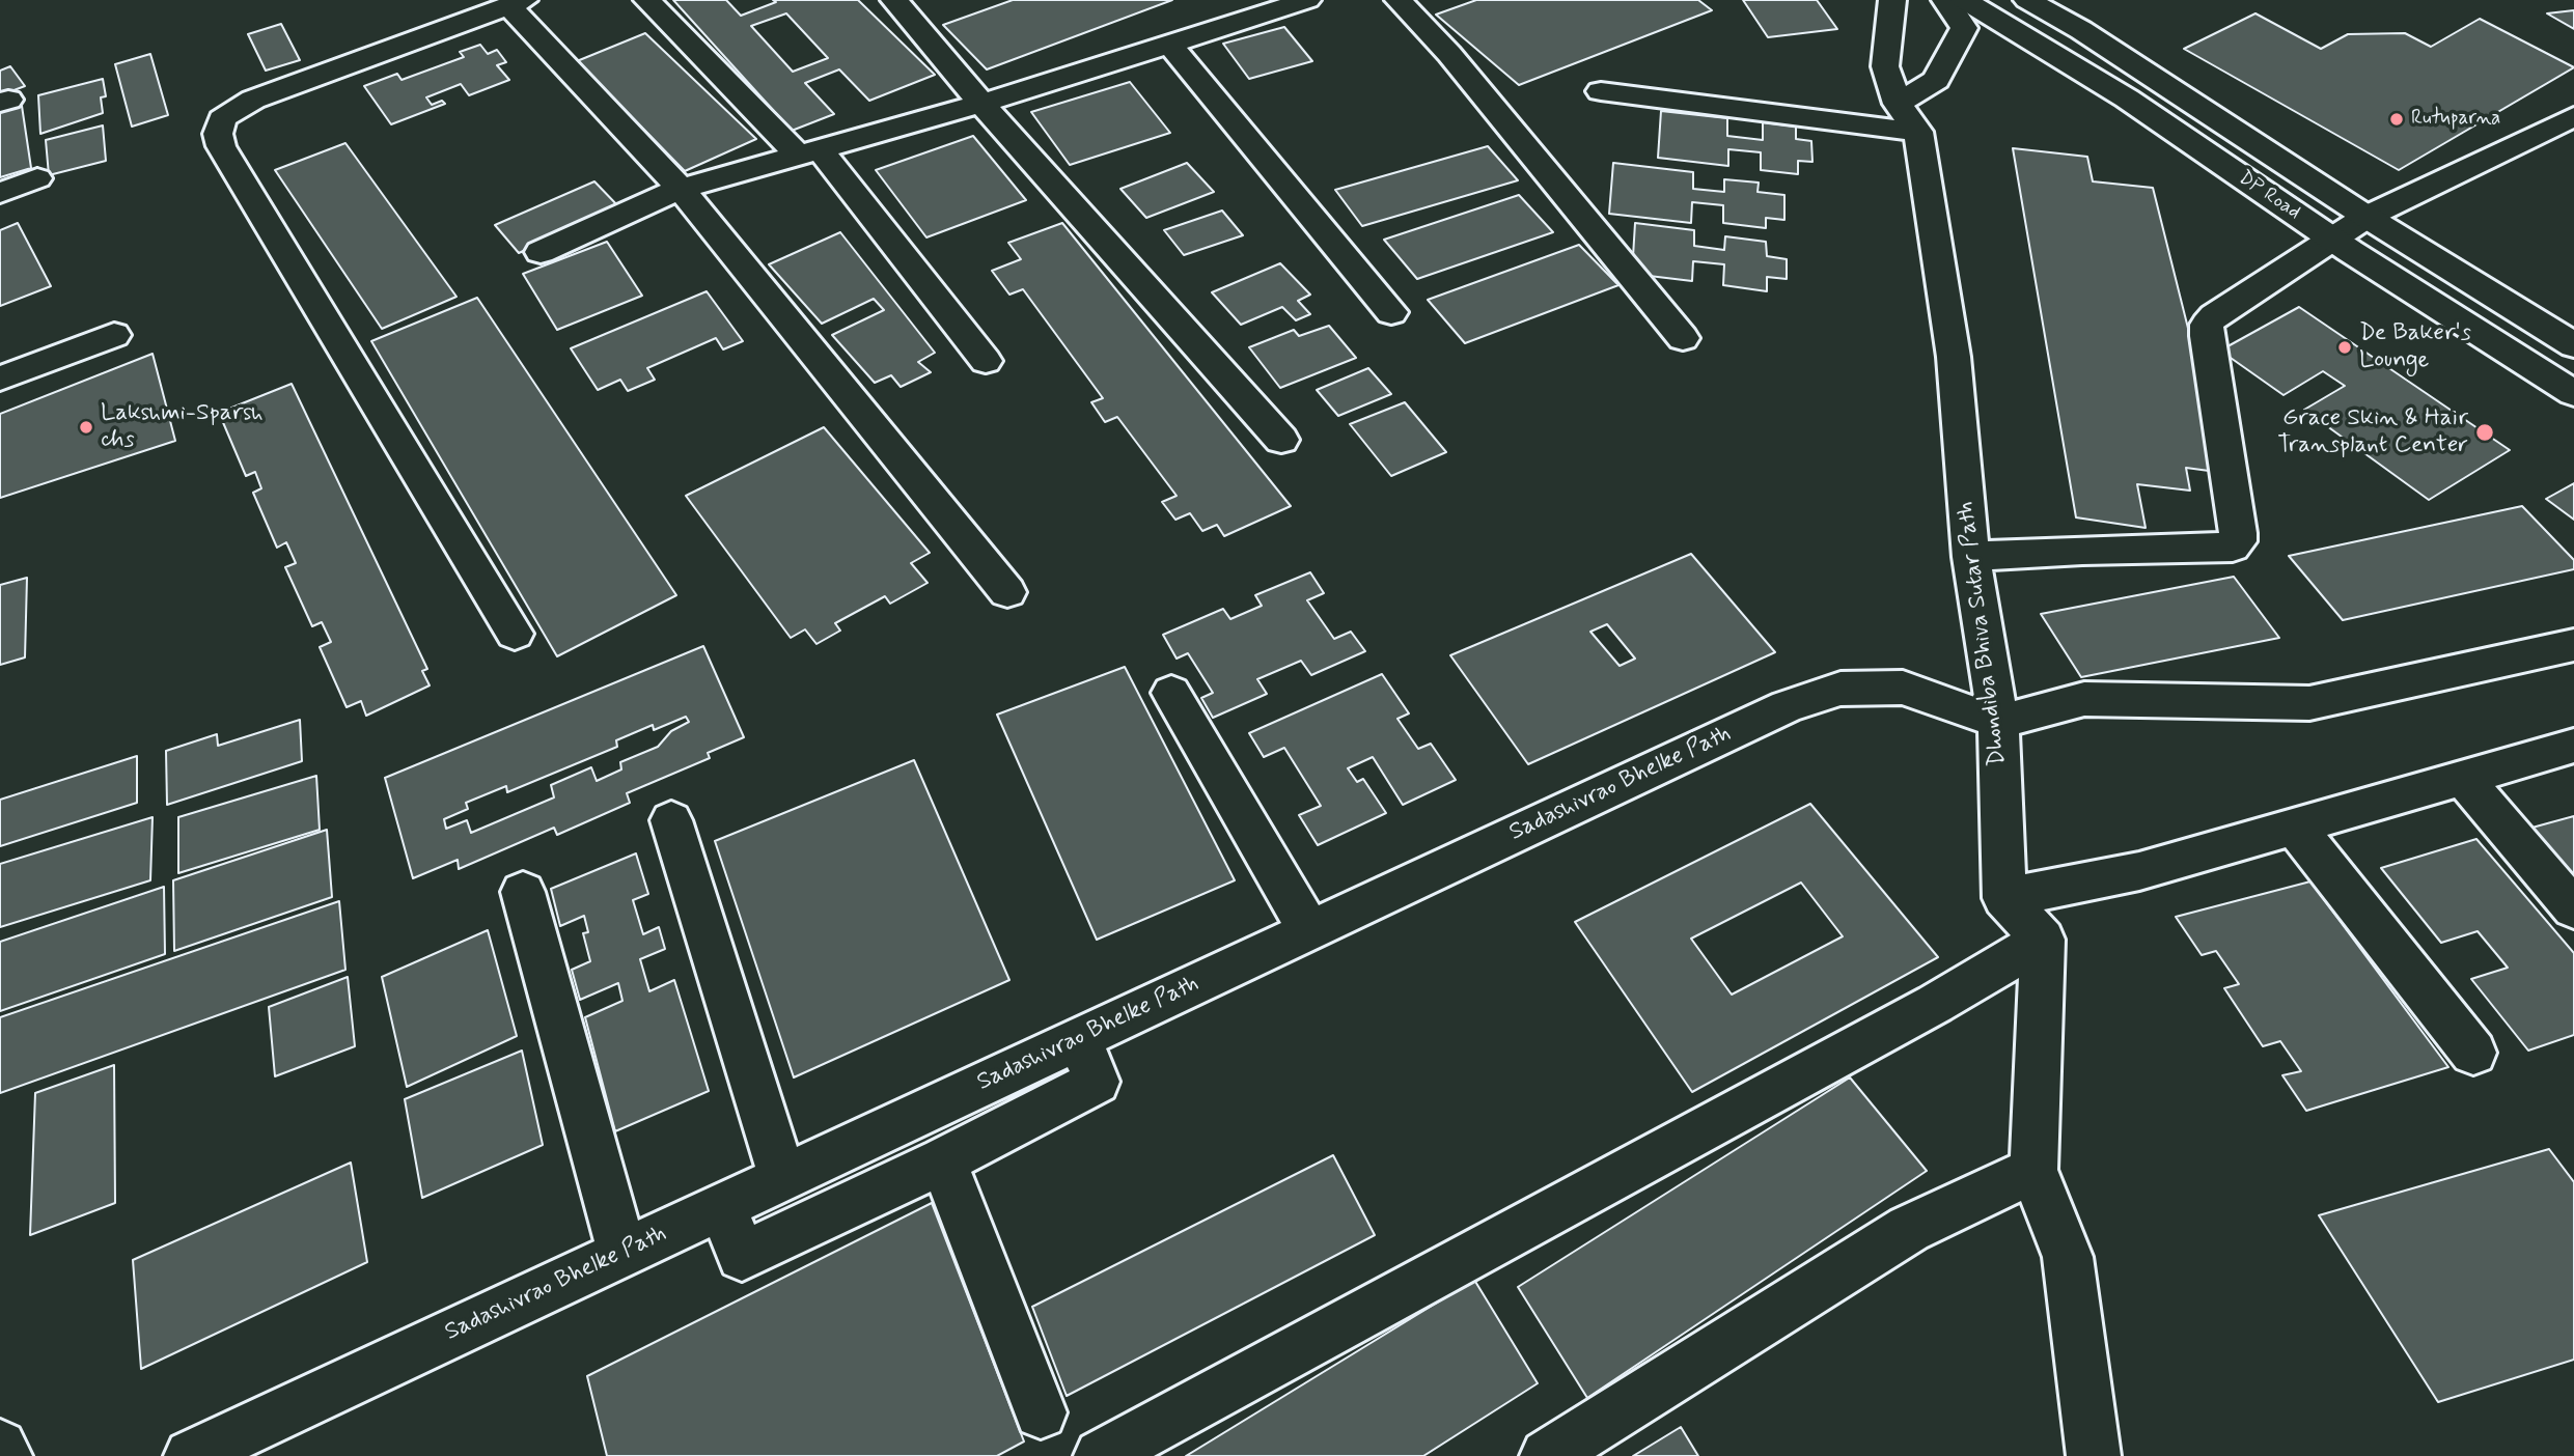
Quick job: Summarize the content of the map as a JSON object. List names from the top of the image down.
{
  "streets": {
    "street": ["DP Road", "Dhondiba Bhiva Sutar Path", "Sadashivrao Bhelke Path"]
  },
  "crossings": [
    ["Dhondiba Bhiva Sutar Path", "Sadashivrao Bhelke Path"]
  ],
  "places": [
    "Rutuparna",
    "De Baker's Lounge",
    "Lakshmi-Sparsh chs",
    "Grace Skin & Hair Transplant Center"
  ]
}
